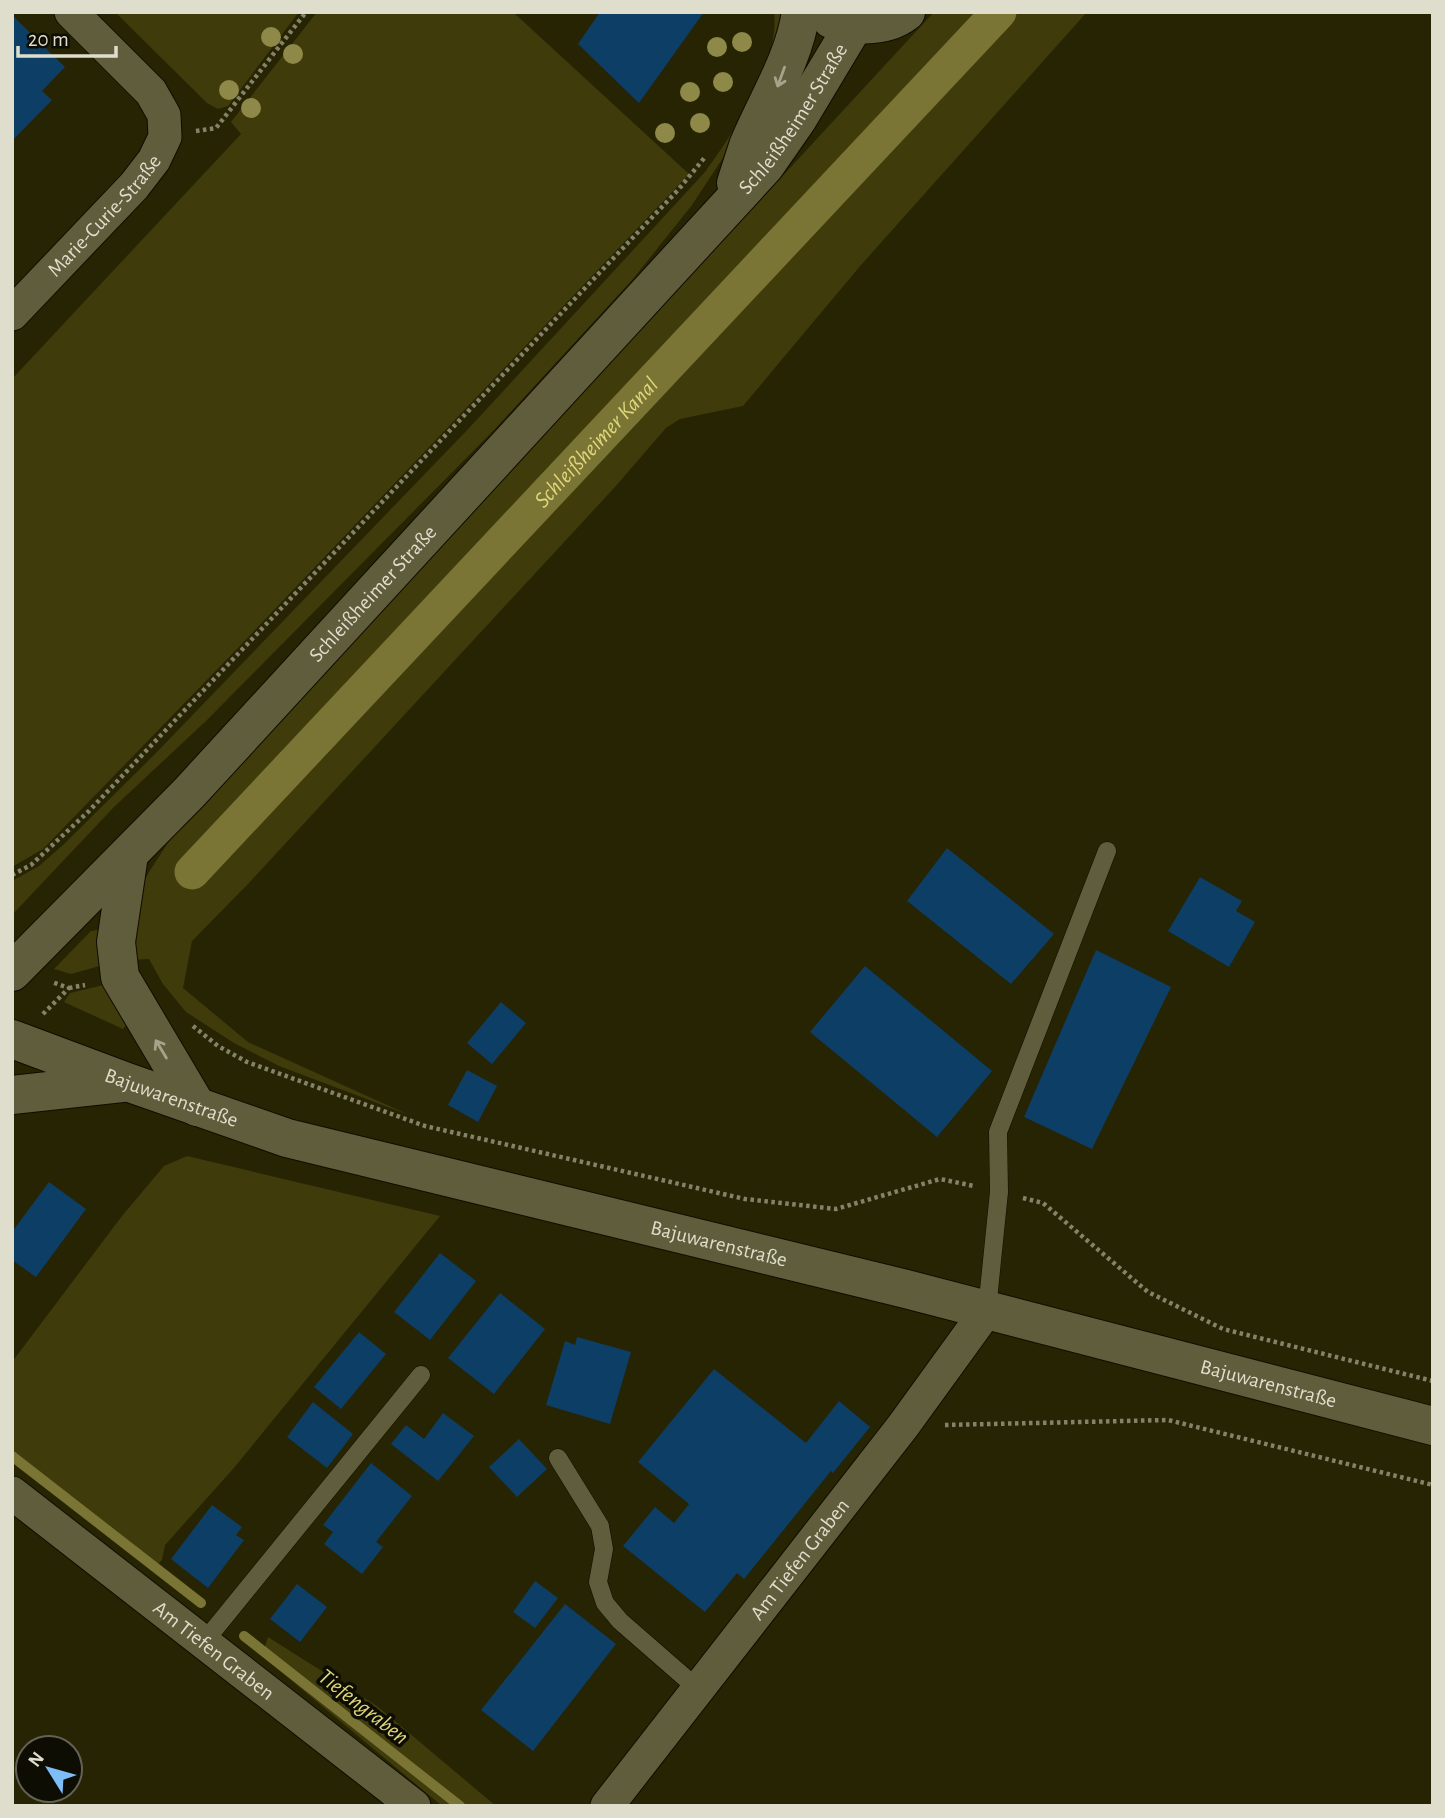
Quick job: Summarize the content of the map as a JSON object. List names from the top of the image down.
{
  "streets": {
    "main road": ["Schleißheimer Straße", "Bajuwarenstraße"],
    "street": ["Marie-Curie-Straße", "Am Tiefen Graben"]
  },
  "crossings": [
    ["Bajuwarenstraße", "Am Tiefen Graben"]
  ],
  "water": ["Schleißheimer Kanal", "Tiefengraben"],
  "scale_bar": "20 m",
  "north": "top left"
}
